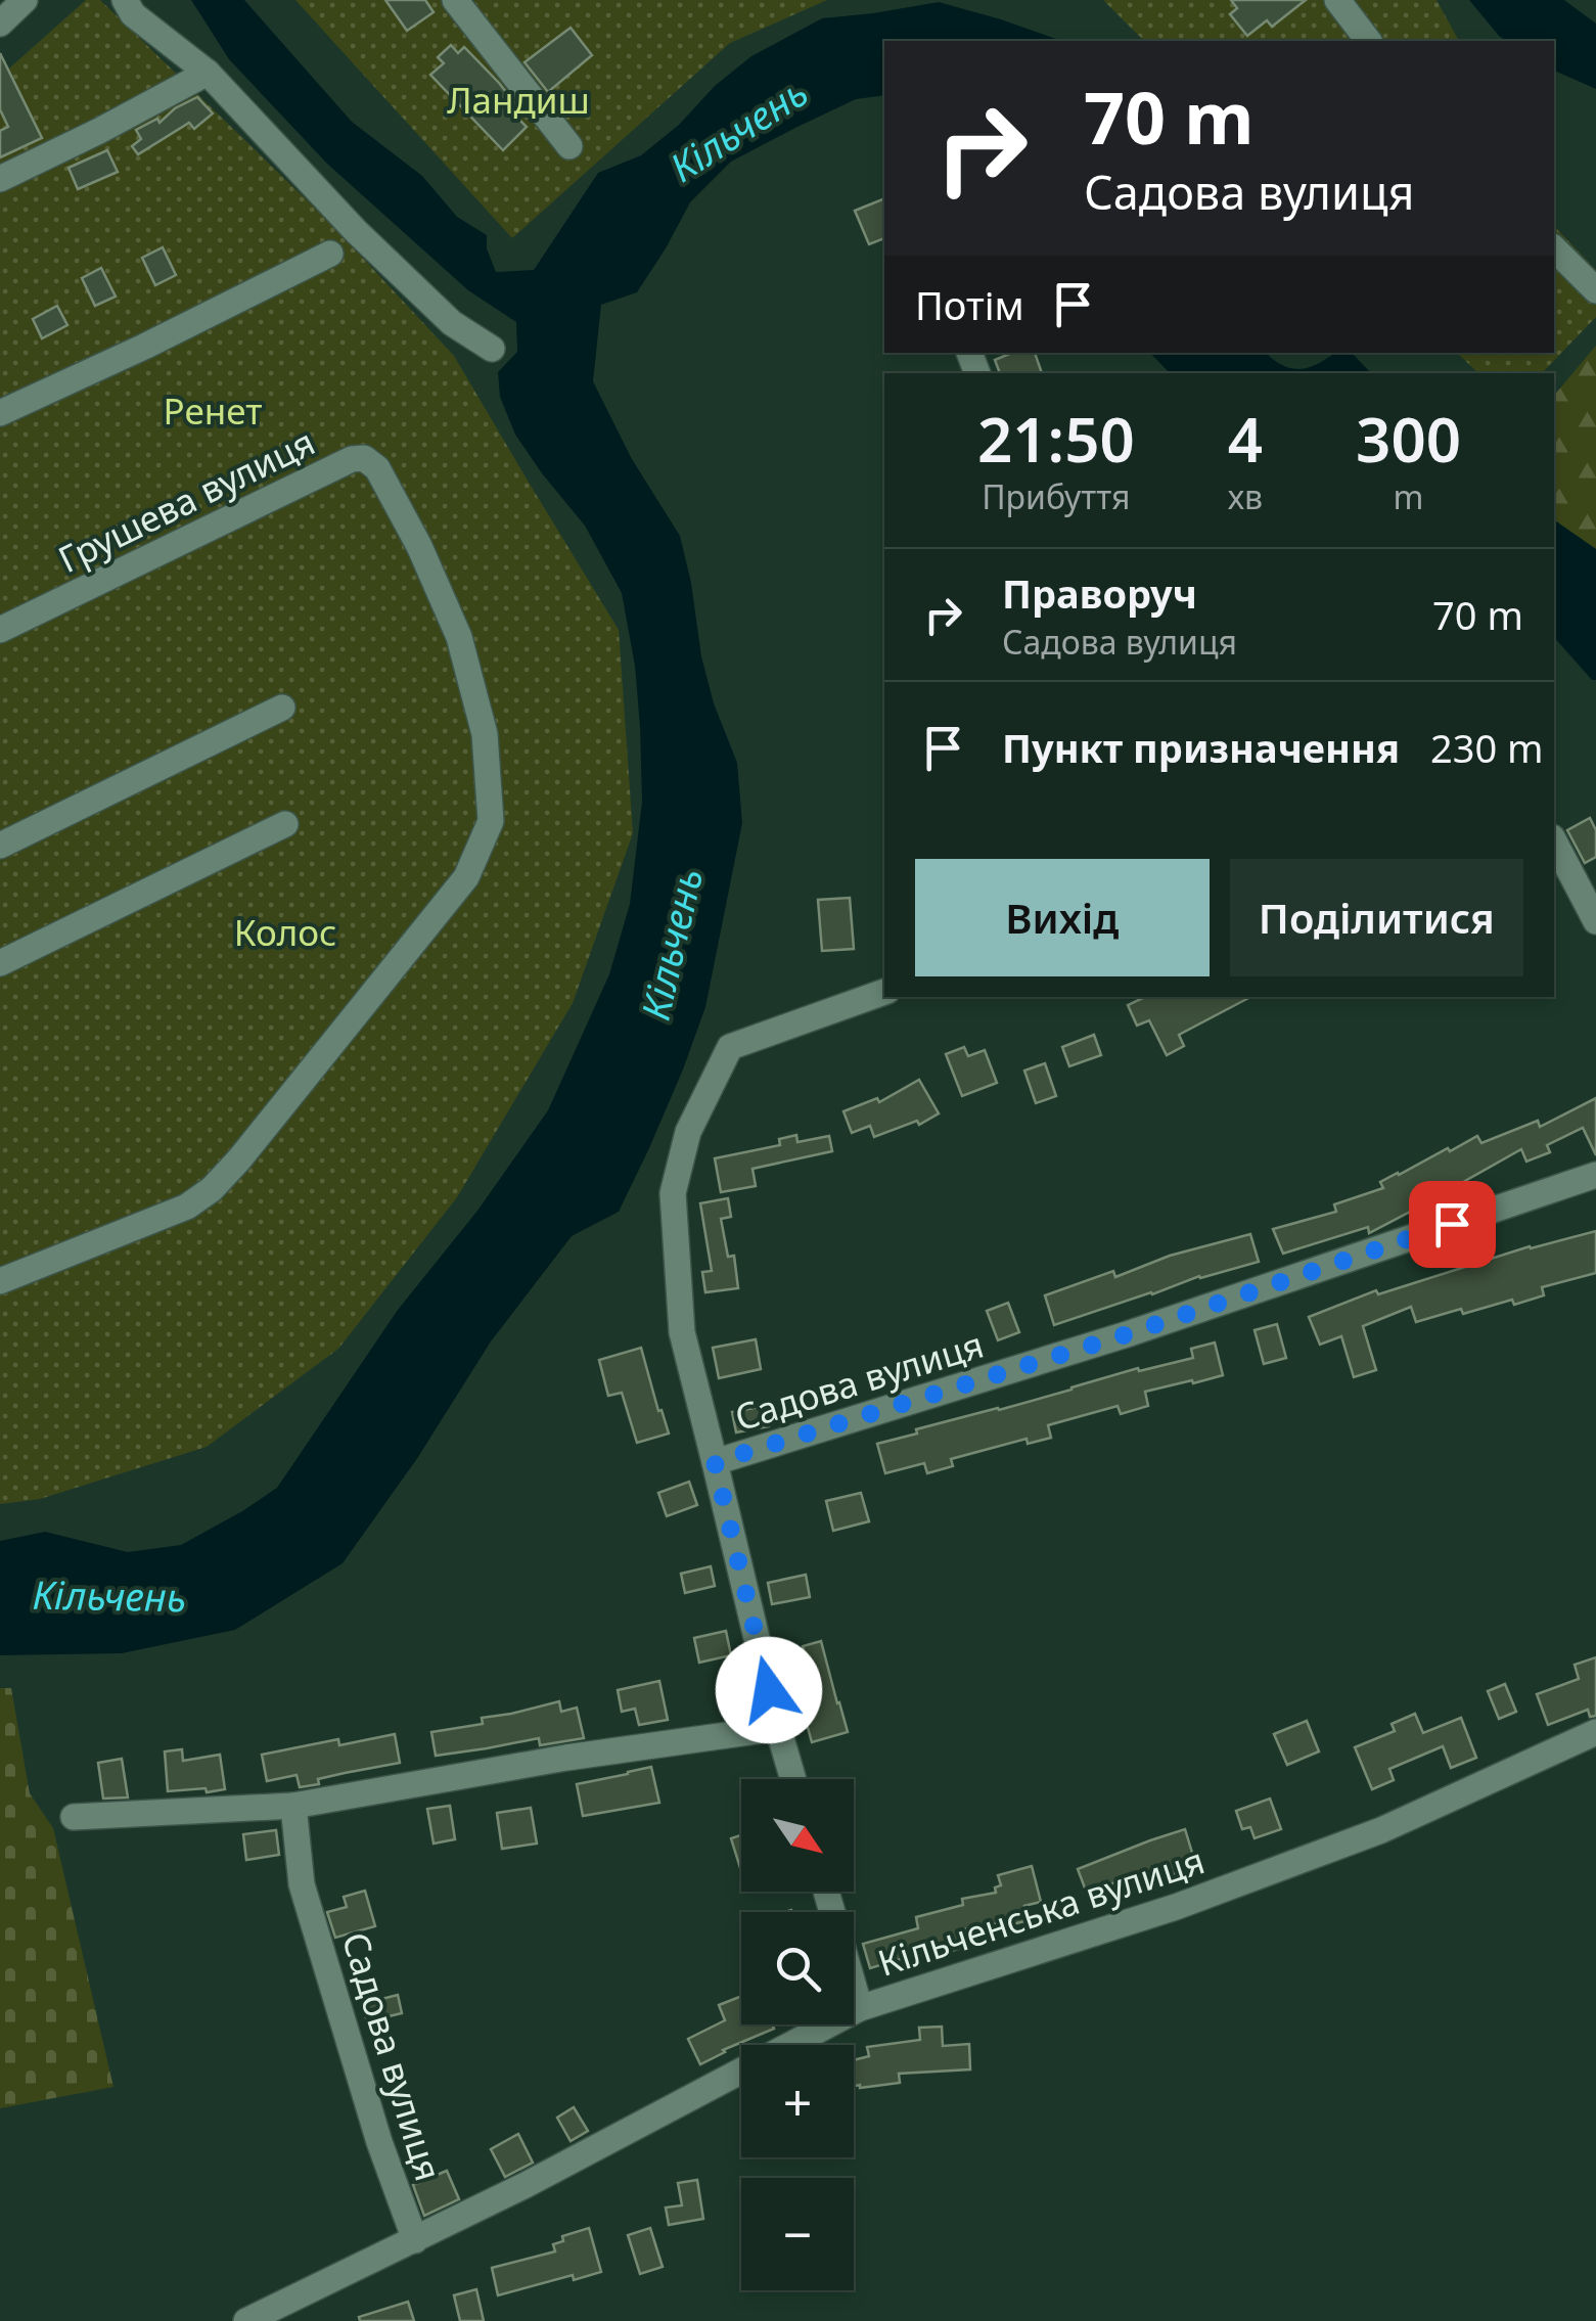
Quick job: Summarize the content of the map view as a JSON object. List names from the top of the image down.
{
  "streets": {
    "street": ["Грушева вулиця", "Садова вулиця", "Кільченська вулиця"]
  },
  "crossings": [
    ["Садова вулиця", "Кільченська вулиця"]
  ],
  "water": ["Кільчень"],
  "parks": ["Ландиш", "Ренет", "Колос"],
  "north": "bottom right",
  "page": {
    "turn": ["70 m", "Садова вулиця"],
    "then": "Потім",
    "eta": [
      "21:50",
      "Прибуття",
      "4",
      "хв",
      "300",
      "m"
    ],
    "list": [
      {
        "name": "Праворуч",
        "note": "Садова вулиця",
        "value": "70 m"
      },
      {
        "name": "Пункт призначення",
        "value": "230 m"
      }
    ],
    "buttons": ["Вихід", "Поділитися"],
    "map_buttons": ["+", "−"]
  }
}
